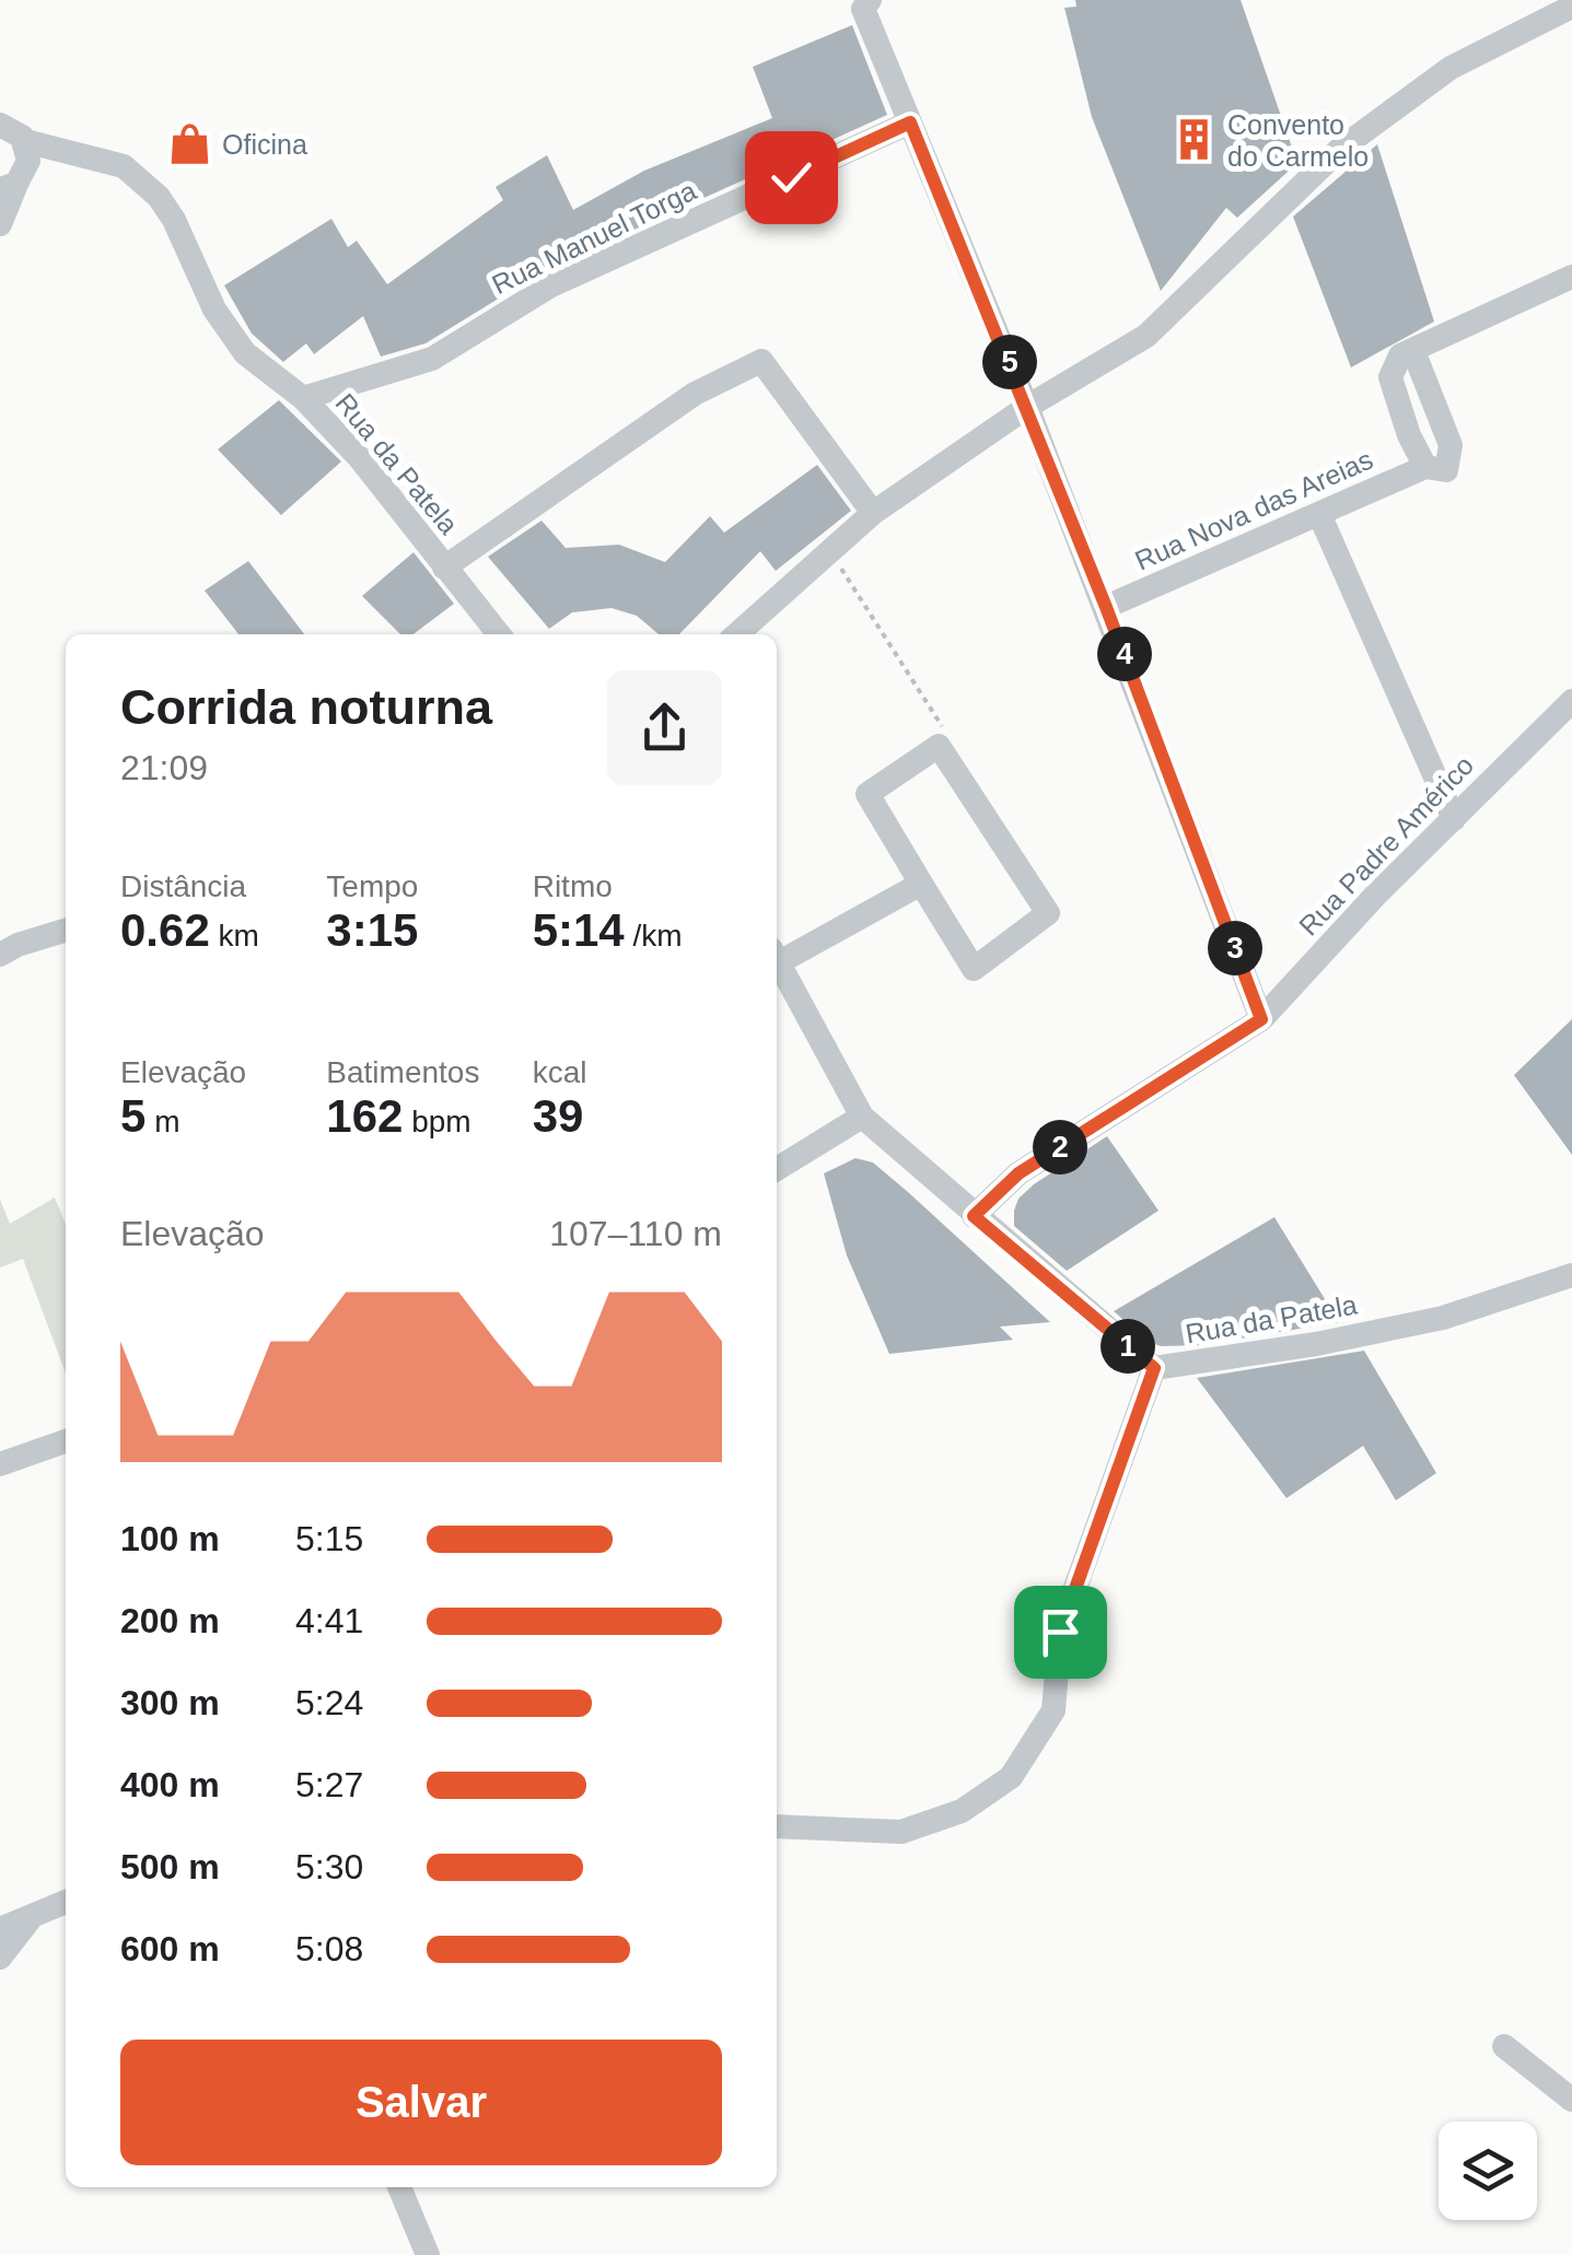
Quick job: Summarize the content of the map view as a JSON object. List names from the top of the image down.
{
  "streets": {
    "street": [
      "Rua Manuel Torga",
      "Rua da Patela",
      "Rua Nova das Areias",
      "Rua Padre Américo"
    ]
  },
  "crossings": [
    ["Rua Manuel Torga", "Rua da Patela"],
    ["Rua da Patela", "Rua Padre Américo"]
  ],
  "places": {
    "building": ["Convento do Carmelo"],
    "shop": ["Oficina"]
  },
  "page": {
    "pins": [
      "5",
      "4",
      "3",
      "2",
      "1"
    ],
    "heading": ["Corrida noturna", "21:09"],
    "stats": [
      ["Distância", "0.62 km"],
      ["Tempo", "3:15"],
      ["Ritmo", "5:14 /km"],
      ["Elevação", "5 m"],
      ["Batimentos", "162 bpm"],
      ["kcal", "39"]
    ],
    "chart": ["Elevação", "107–110 m"],
    "list": [
      {
        "name": "100 m",
        "note": "5:15"
      },
      {
        "name": "200 m",
        "note": "4:41"
      },
      {
        "name": "300 m",
        "note": "5:24"
      },
      {
        "name": "400 m",
        "note": "5:27"
      },
      {
        "name": "500 m",
        "note": "5:30"
      },
      {
        "name": "600 m",
        "note": "5:08"
      }
    ],
    "buttons": "Salvar"
  }
}
